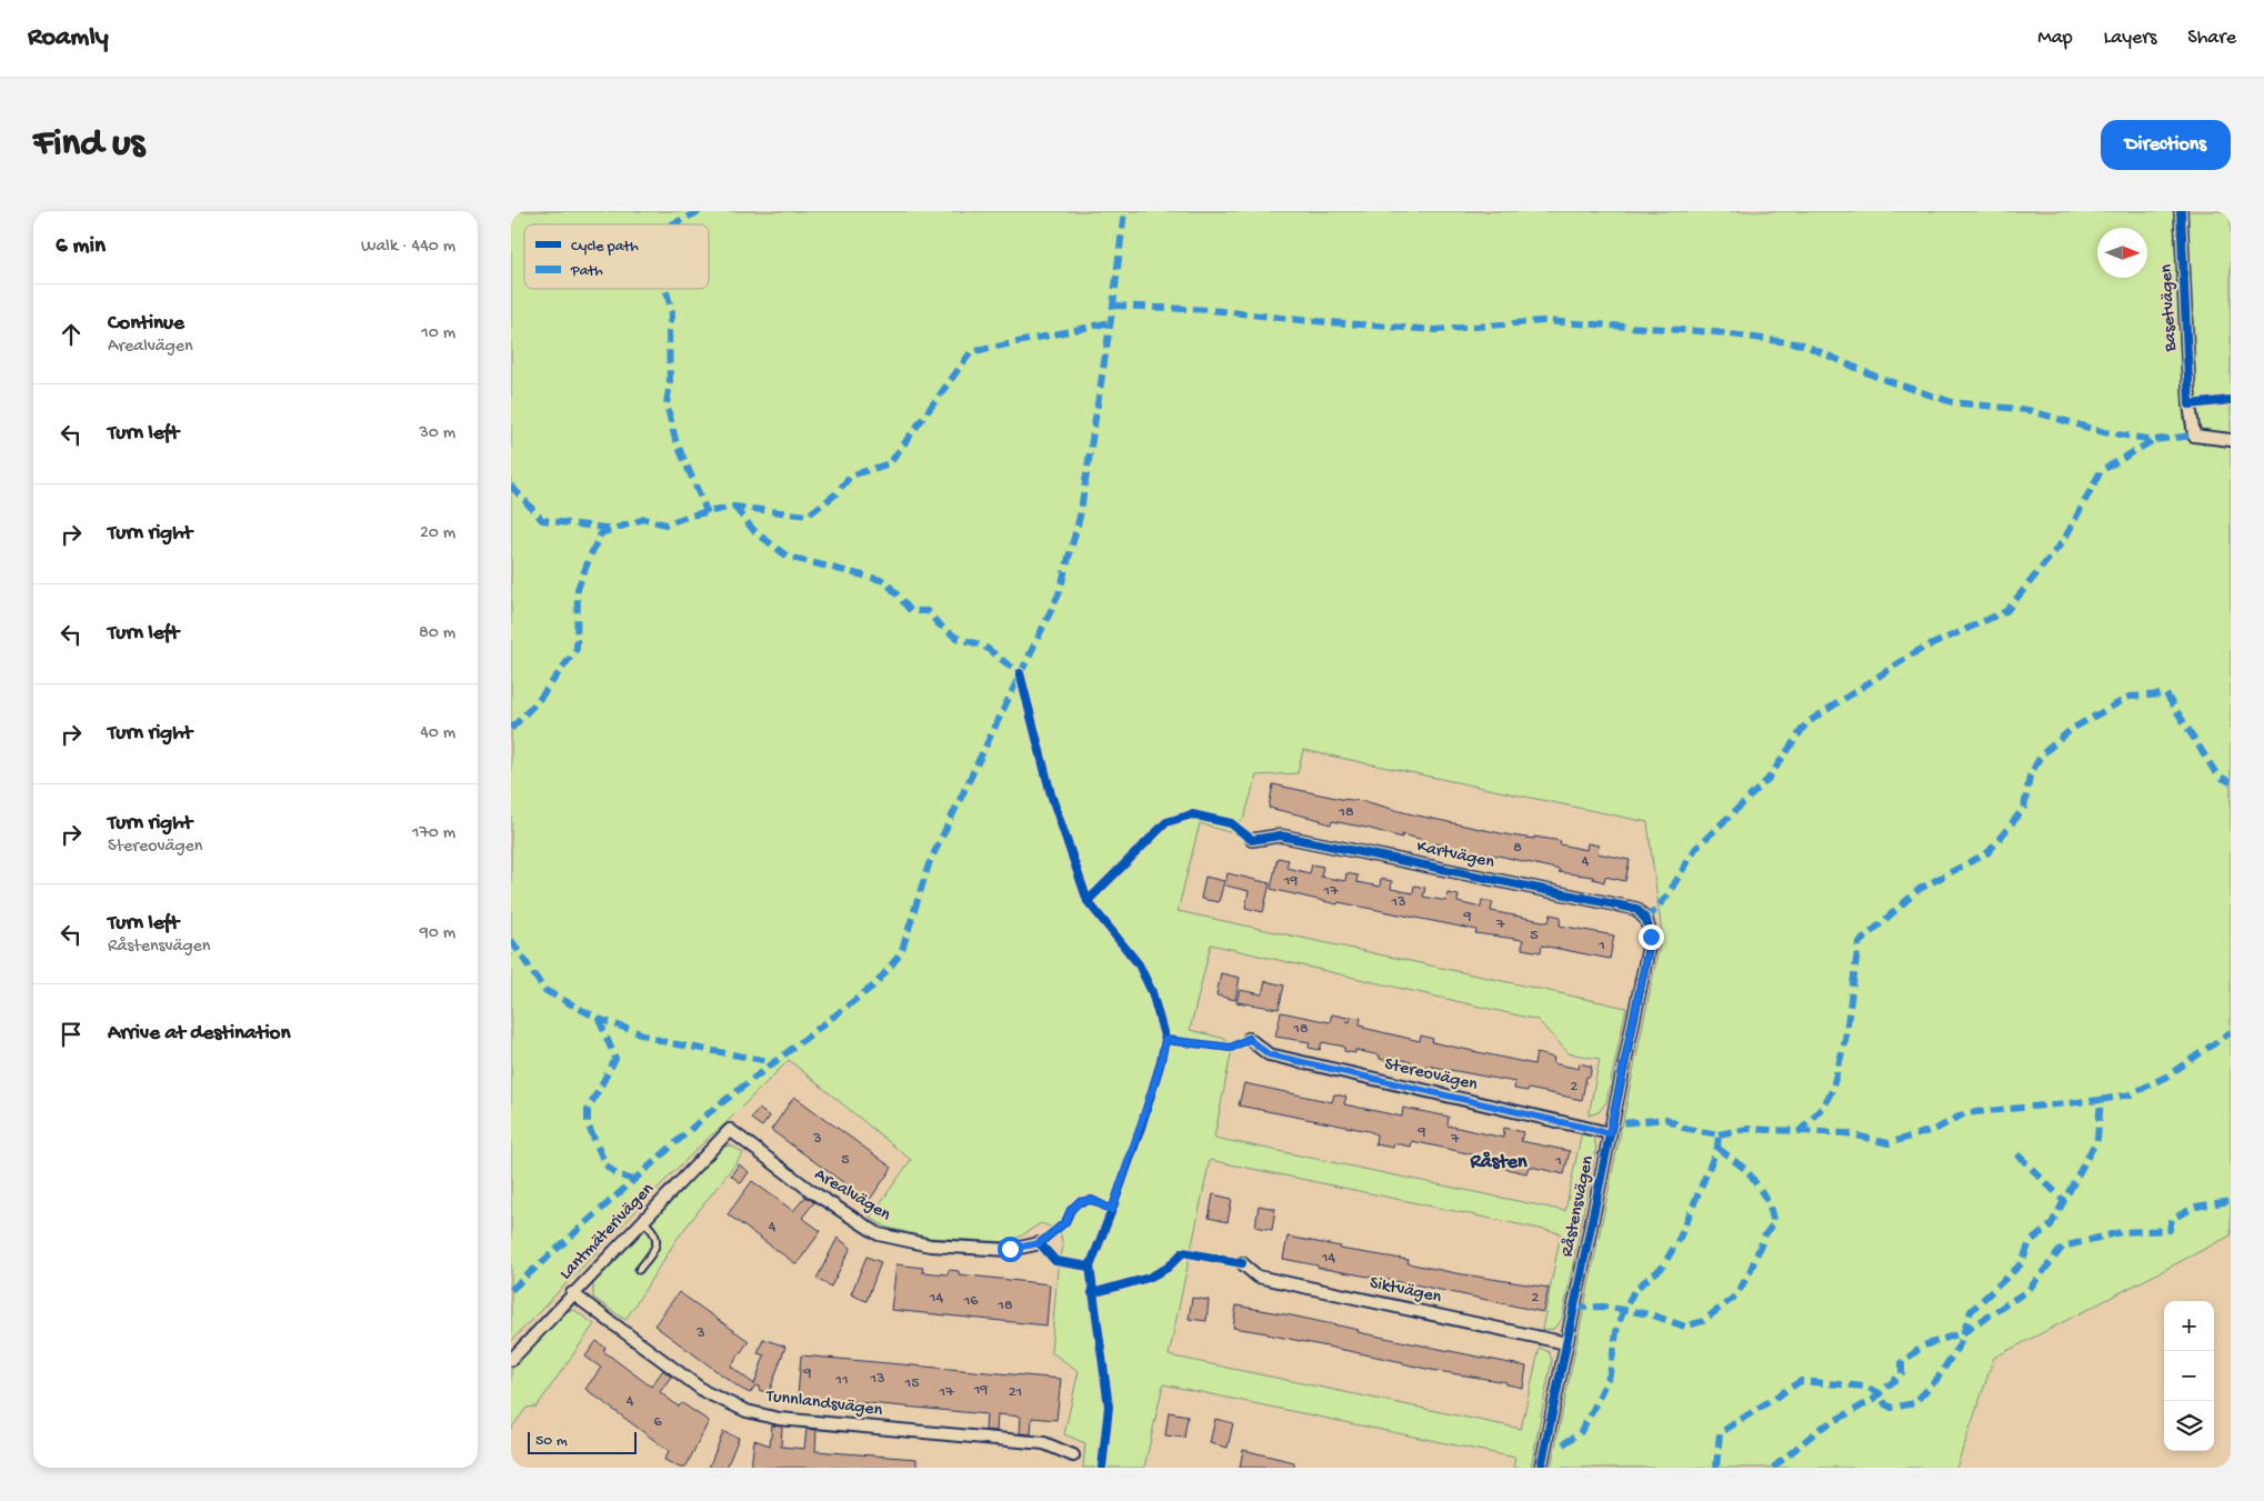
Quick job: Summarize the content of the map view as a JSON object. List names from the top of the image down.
{
  "streets": {
    "street": [
      "Basetvägen",
      "Kartvägen",
      "Stereovägen",
      "Arealvägen",
      "Råstensvägen",
      "Lantmäterivägen",
      "Siktvägen",
      "Tunnlandsvägen"
    ]
  },
  "crossings": [
    ["Kartvägen", "Råstensvägen"],
    ["Stereovägen", "Råstensvägen"],
    ["Arealvägen", "Lantmäterivägen"],
    ["Råstensvägen", "Siktvägen"],
    ["Lantmäterivägen", "Tunnlandsvägen"]
  ],
  "districts": ["Råsten"],
  "house_numbers": [
    "18",
    "8",
    "4",
    "19",
    "17",
    "13",
    "9",
    "7",
    "5",
    "1",
    "18",
    "2",
    "9",
    "3",
    "7",
    "5",
    "1",
    "4",
    "14",
    "14",
    "2",
    "16",
    "18",
    "3",
    "9",
    "13",
    "11",
    "15",
    "19",
    "17",
    "21",
    "4",
    "6"
  ],
  "legend": ["Cycle path", "Path"],
  "scale_bar": "50 m",
  "north": "right",
  "page": {
    "header": "Roamly",
    "nav": ["Map", "Layers", "Share"],
    "buttons": "Directions",
    "title": "Find us",
    "heading": ["6 min", "Walk · 440 m"],
    "list": [
      ["Continue", "Arealvägen", "10 m"],
      ["Turn left", "30 m"],
      ["Turn right", "20 m"],
      ["Turn left", "80 m"],
      ["Turn right", "40 m"],
      ["Turn right", "Stereovägen", "170 m"],
      ["Turn left", "Råstensvägen", "90 m"],
      "Arrive at destination"
    ],
    "map_buttons": ["+", "−"],
    "scale": "50 m"
  }
}
